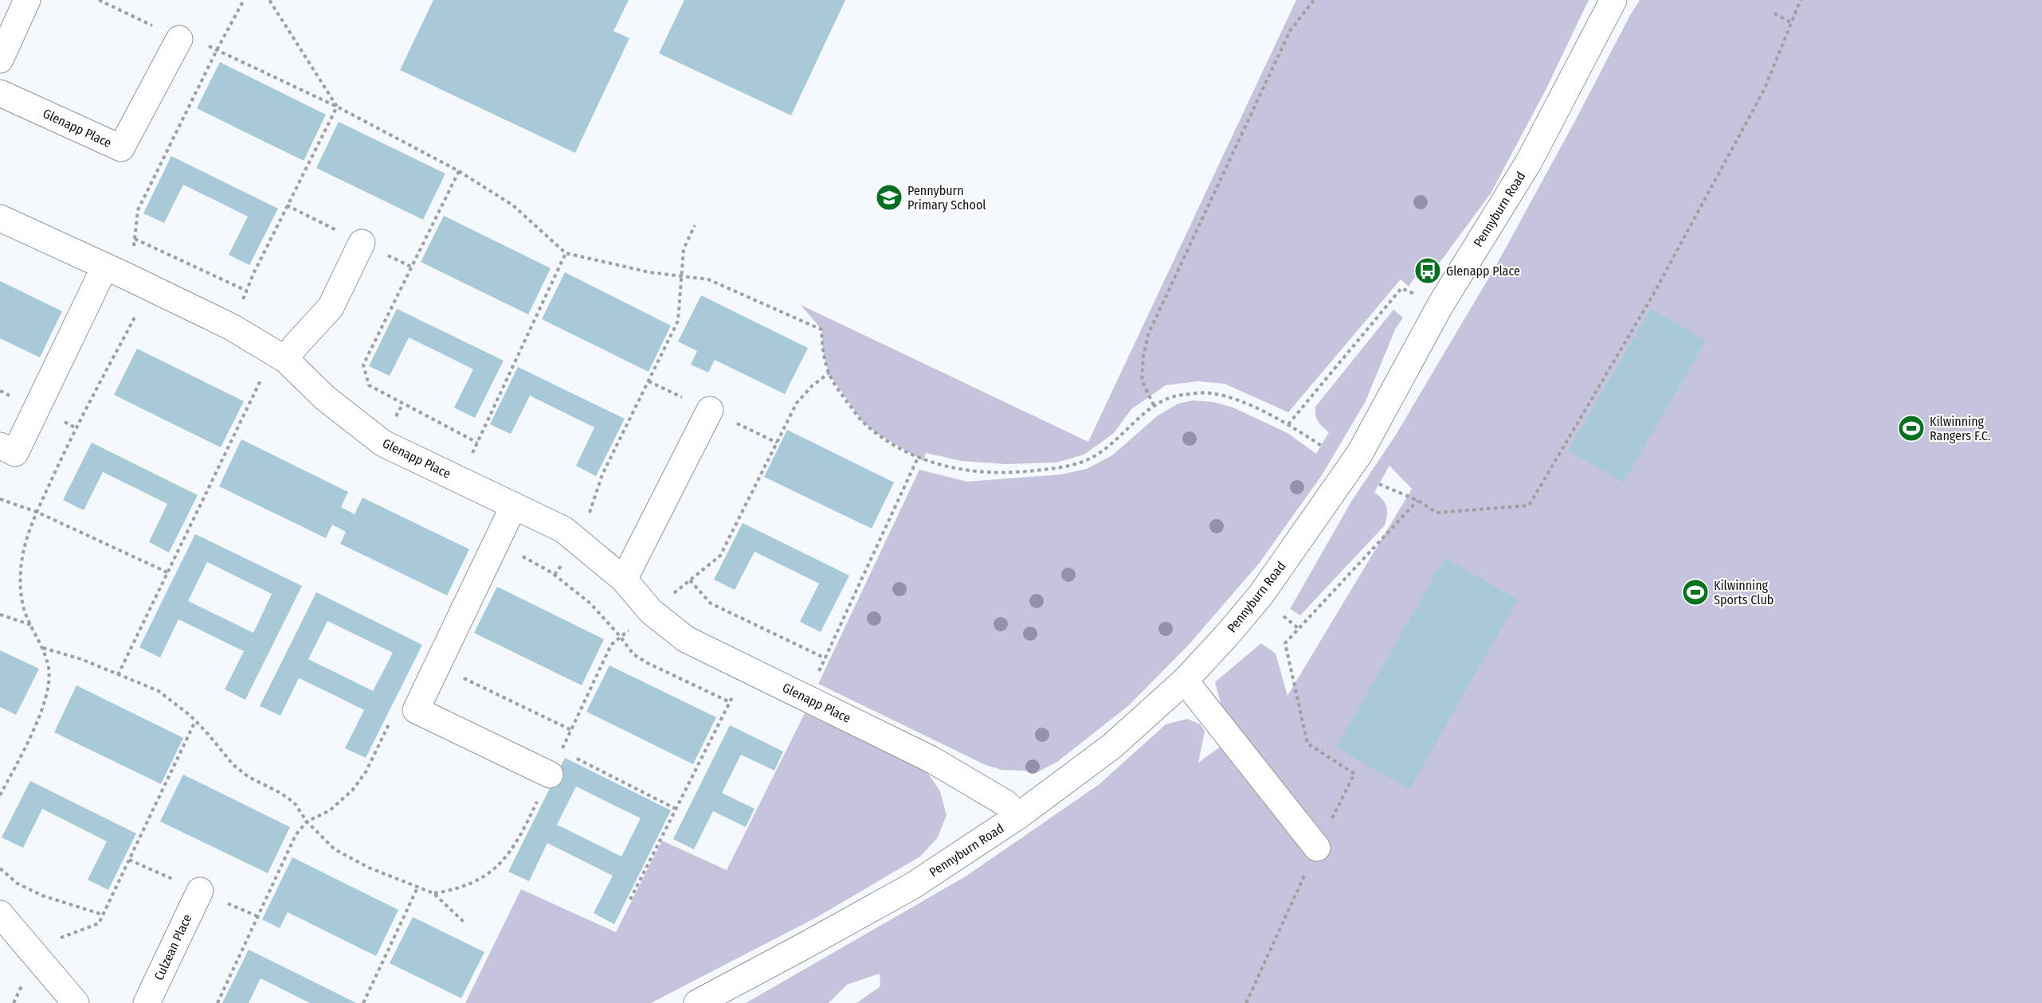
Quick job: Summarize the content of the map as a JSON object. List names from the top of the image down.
{
  "streets": {
    "street": ["Glenapp Place", "Pennyburn Road", "Culzean Place"]
  },
  "crossings": [
    ["Glenapp Place", "Pennyburn Road"]
  ],
  "places": {
    "school or university": ["Pennyburn Primary School"],
    "bus stop": ["Glenapp Place"],
    "sports": ["Kilwinning Rangers F.C.", "Kilwinning Sports Club"]
  }
}
